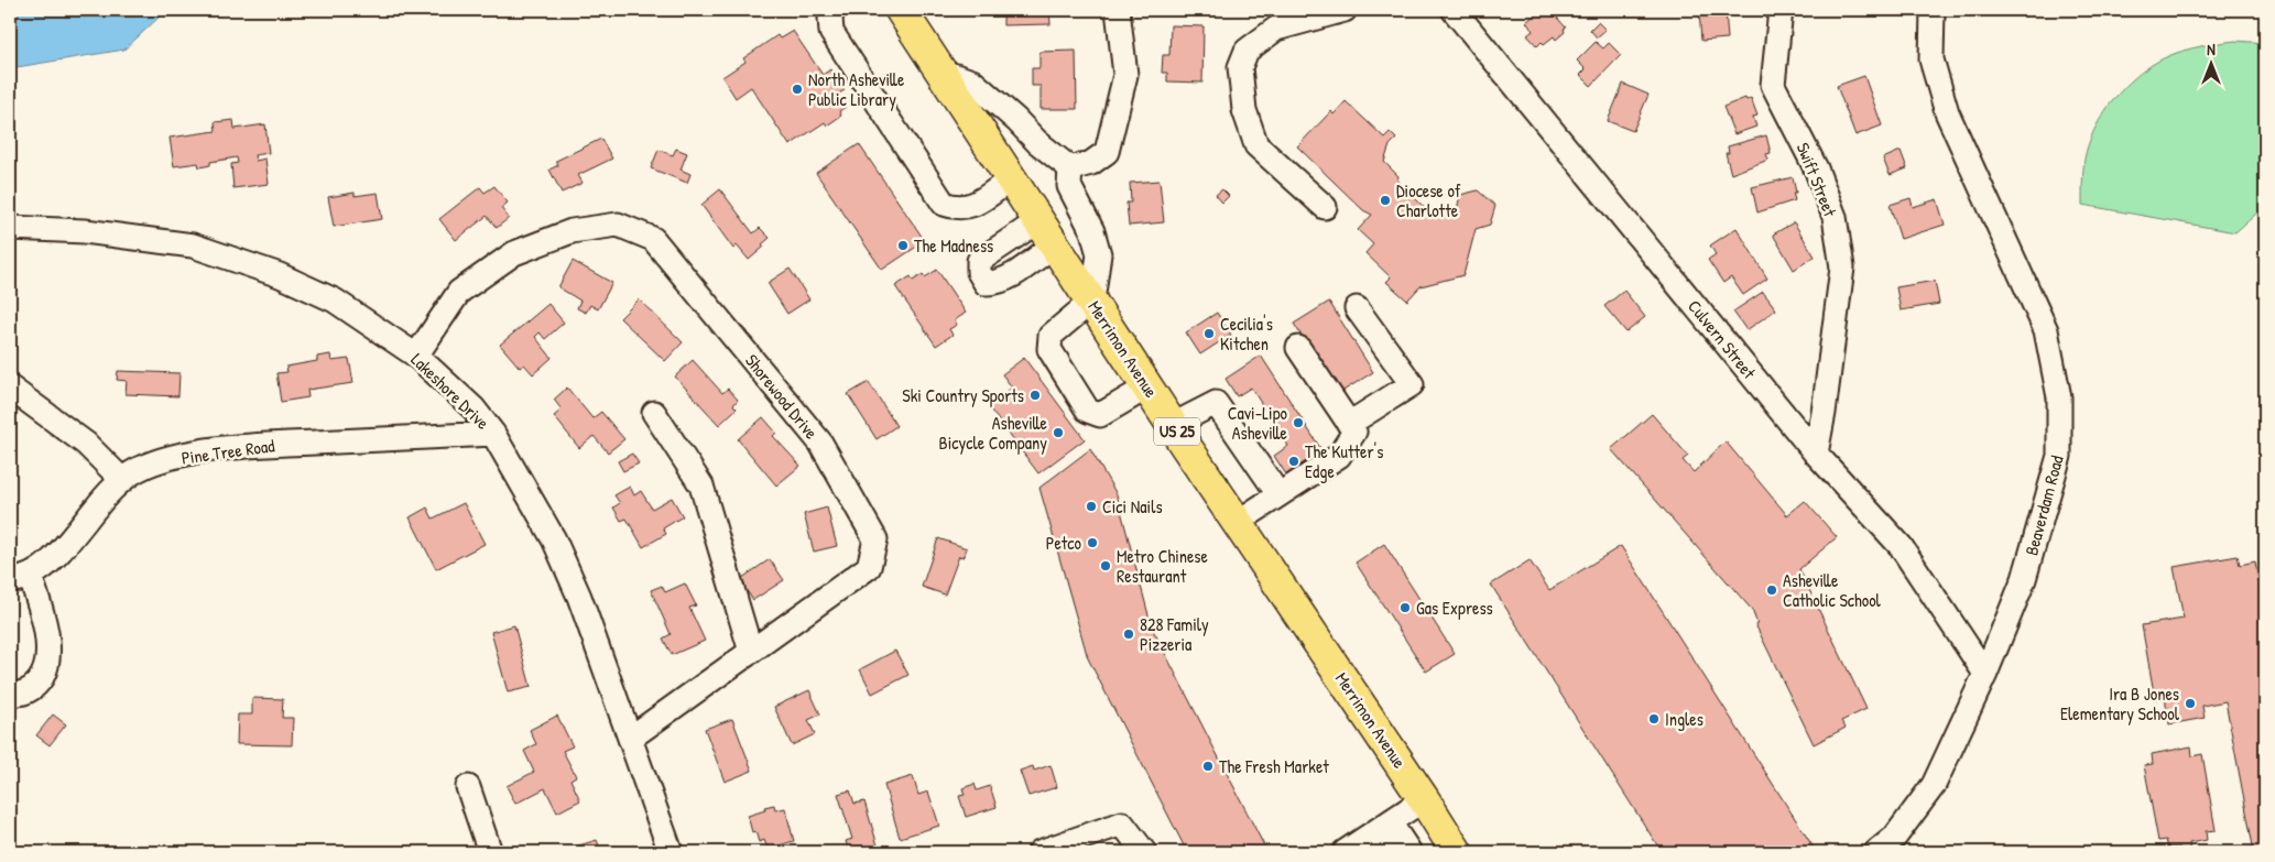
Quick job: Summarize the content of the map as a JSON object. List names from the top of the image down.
{
  "streets": {
    "main road": ["Merrimon Avenue", "US 25"],
    "street": [
      "Swift Street",
      "Culvern Street",
      "Lakeshore Drive",
      "Shorewood Drive",
      "Pine Tree Road",
      "Beaverdam Road"
    ]
  },
  "crossings": [
    ["Swift Street", "Culvern Street"],
    ["Culvern Street", "Beaverdam Road"],
    ["Lakeshore Drive", "Shorewood Drive"],
    ["Lakeshore Drive", "Pine Tree Road"]
  ],
  "places": [
    "North Asheville Public Library",
    "Diocese of Charlotte",
    "The Madness",
    "Cecilia's Kitchen",
    "Ski Country Sports",
    "Cavi-Lipo Asheville",
    "Asheville Bicycle Company",
    "The Kutter's Edge",
    "Cici Nails",
    "Petco",
    "Metro Chinese Restaurant",
    "Asheville Catholic School",
    "Gas Express",
    "828 Family Pizzeria",
    "Ira B Jones Elementary School",
    "Ingles",
    "The Fresh Market"
  ],
  "north": "top"
}
